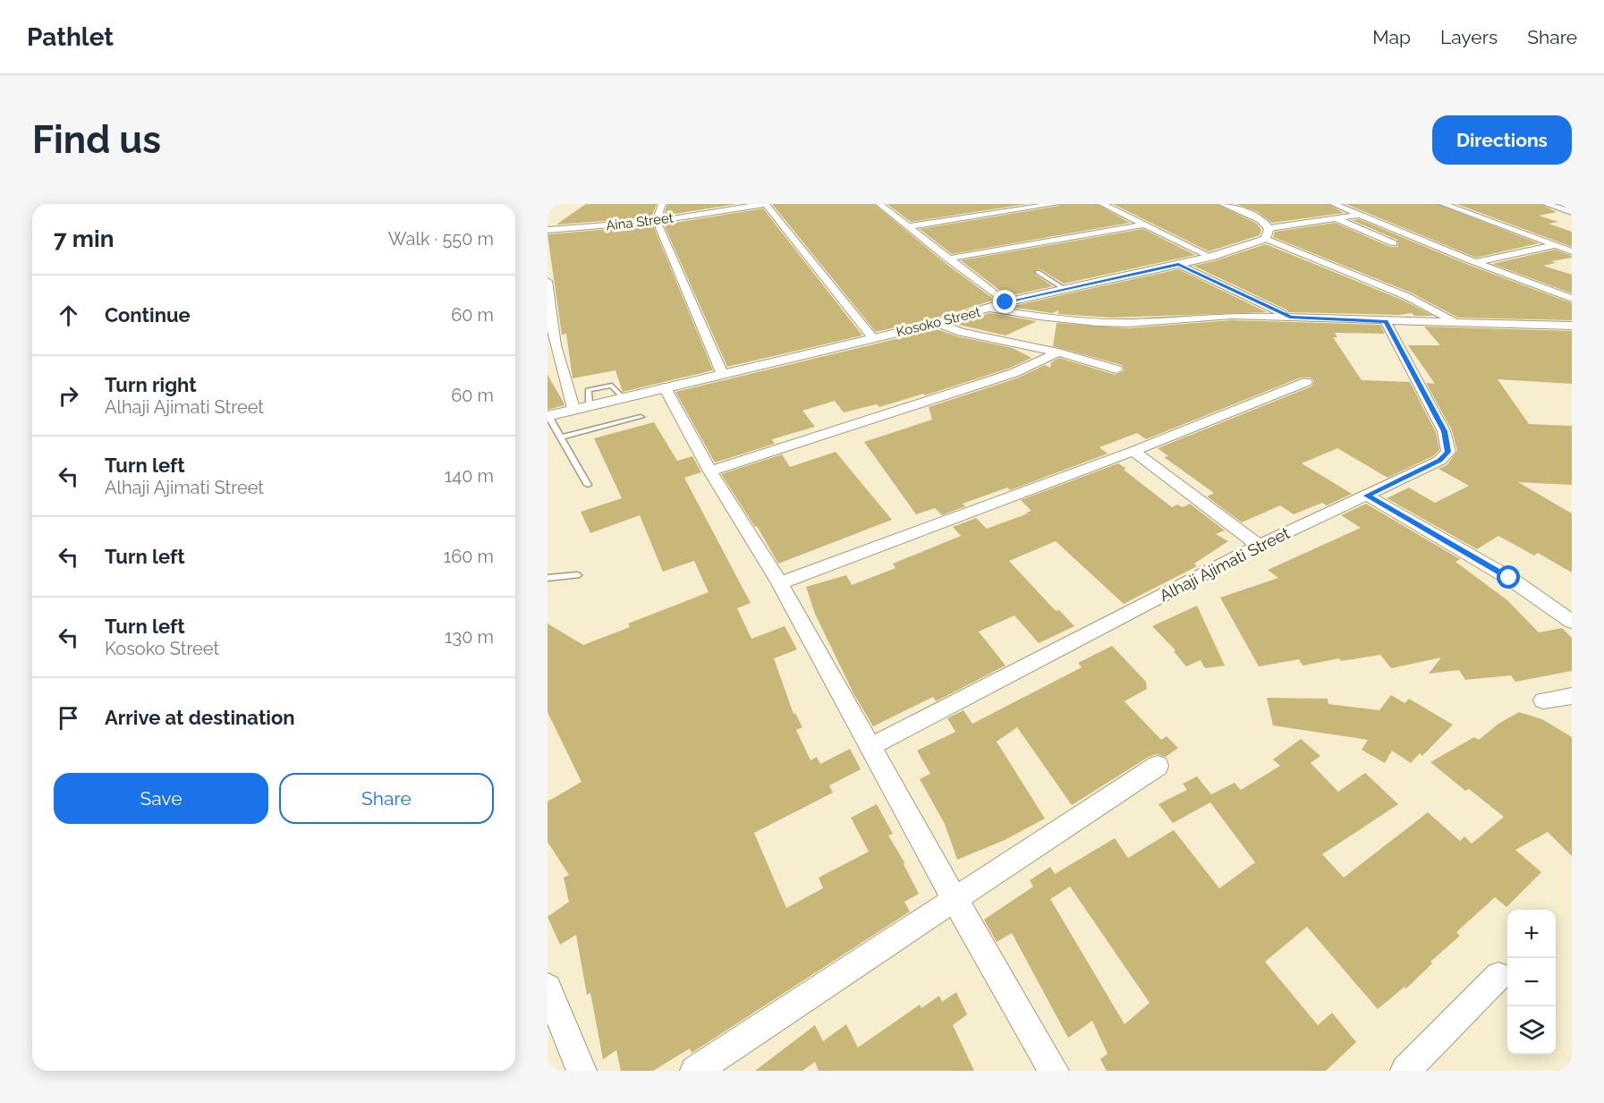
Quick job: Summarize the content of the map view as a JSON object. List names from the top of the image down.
{
  "streets": {
    "street": ["Aina Street", "Kosoko Street", "Alhaji Ajimati Street"]
  },
  "page": {
    "header": "Pathlet",
    "nav": ["Map", "Layers", "Share"],
    "buttons": [
      "Directions",
      ["Save", "Share"]
    ],
    "title": "Find us",
    "heading": ["7 min", "Walk · 550 m"],
    "list": [
      ["Continue", "60 m"],
      ["Turn right", "Alhaji Ajimati Street", "60 m"],
      ["Turn left", "Alhaji Ajimati Street", "140 m"],
      ["Turn left", "160 m"],
      ["Turn left", "Kosoko Street", "130 m"],
      "Arrive at destination"
    ],
    "map_buttons": ["+", "−"]
  }
}
